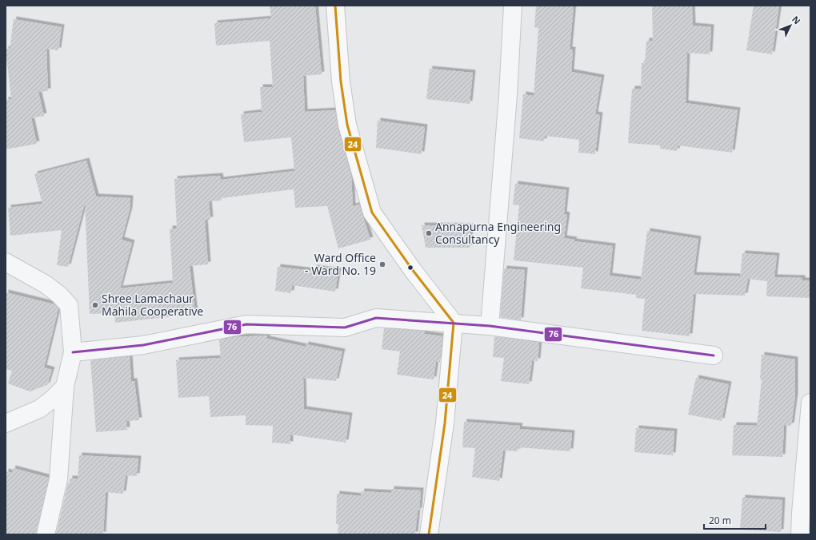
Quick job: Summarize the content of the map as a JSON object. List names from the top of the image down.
{
  "places": ["Annapurna Engineering Consultancy", "Ward Office - Ward No. 19", "Shree Lamachaur Mahila Cooperative"],
  "lines": ["transit line 24", "transit line 76"],
  "scale_bar": "20 m",
  "north": "top right"
}
